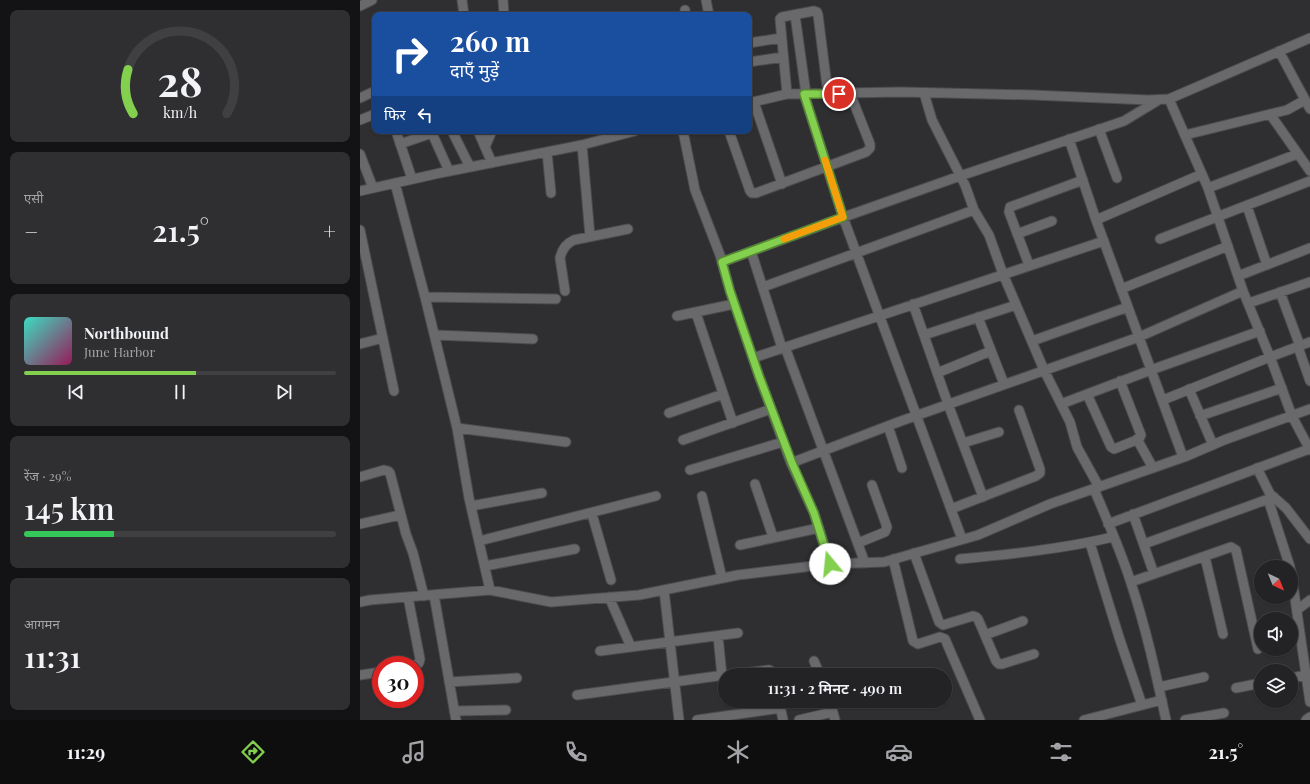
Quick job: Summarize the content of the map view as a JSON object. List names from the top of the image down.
{
  "north": "bottom right",
  "page": {
    "turn": ["260 m", "दाएँ मुड़ें"],
    "then": "फिर",
    "tile": [
      "एसी",
      ["रेंज · 29%", "145 km"],
      ["आगमन", "11:31"]
    ],
    "heat": ["−", "21.5°", "+"],
    "song": ["Northbound", "June Harbor"],
    "limit": "30",
    "trip": "11:31 · 2 मिनट · 490 m",
    "tabs": ["11:29", "21.5°"],
    "gauge": ["28", "km/h"]
  }
}
